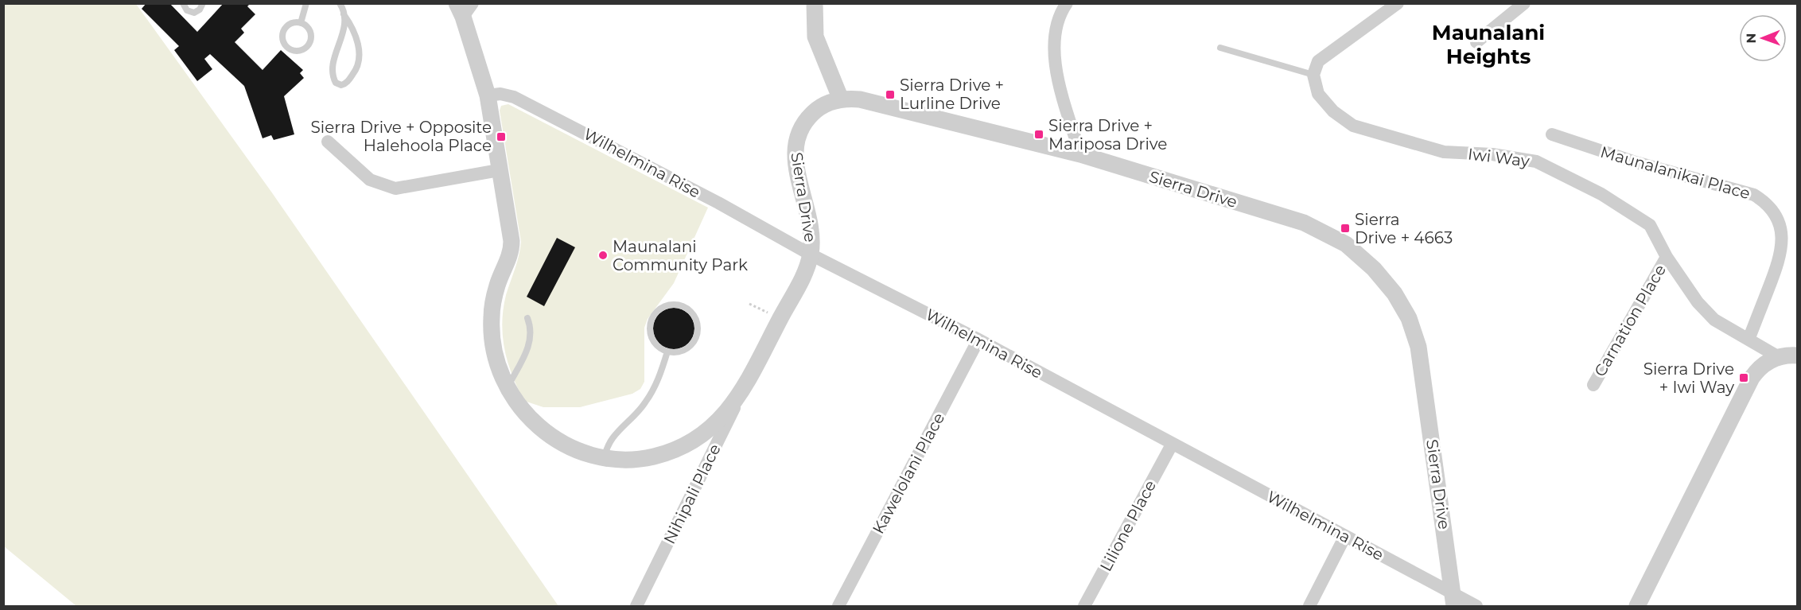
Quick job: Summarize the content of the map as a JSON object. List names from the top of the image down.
{
  "streets": {
    "street": [
      "Iwi Way",
      "Wilhelmina Rise",
      "Maunalanikai Place",
      "Sierra Drive",
      "Carnation Place",
      "Kawelolani Place",
      "Nihipali Place",
      "Lilione Place"
    ]
  },
  "crossings": [
    ["Iwi Way", "Maunalanikai Place"],
    ["Iwi Way", "Carnation Place"],
    ["Wilhelmina Rise", "Sierra Drive"],
    ["Wilhelmina Rise", "Kawelolani Place"],
    ["Wilhelmina Rise", "Lilione Place"],
    ["Sierra Drive", "Nihipali Place"]
  ],
  "districts": ["Maunalani Heights"],
  "places": {
    "transit": [
      "Sierra Drive + Lurline Drive",
      "Sierra Drive + Mariposa Drive",
      "Sierra Drive + Opposite Halehoola Place",
      "Sierra Drive + 4663",
      "Sierra Drive + Iwi Way"
    ],
    "other": ["Maunalani Community Park"]
  },
  "north": "left"
}
